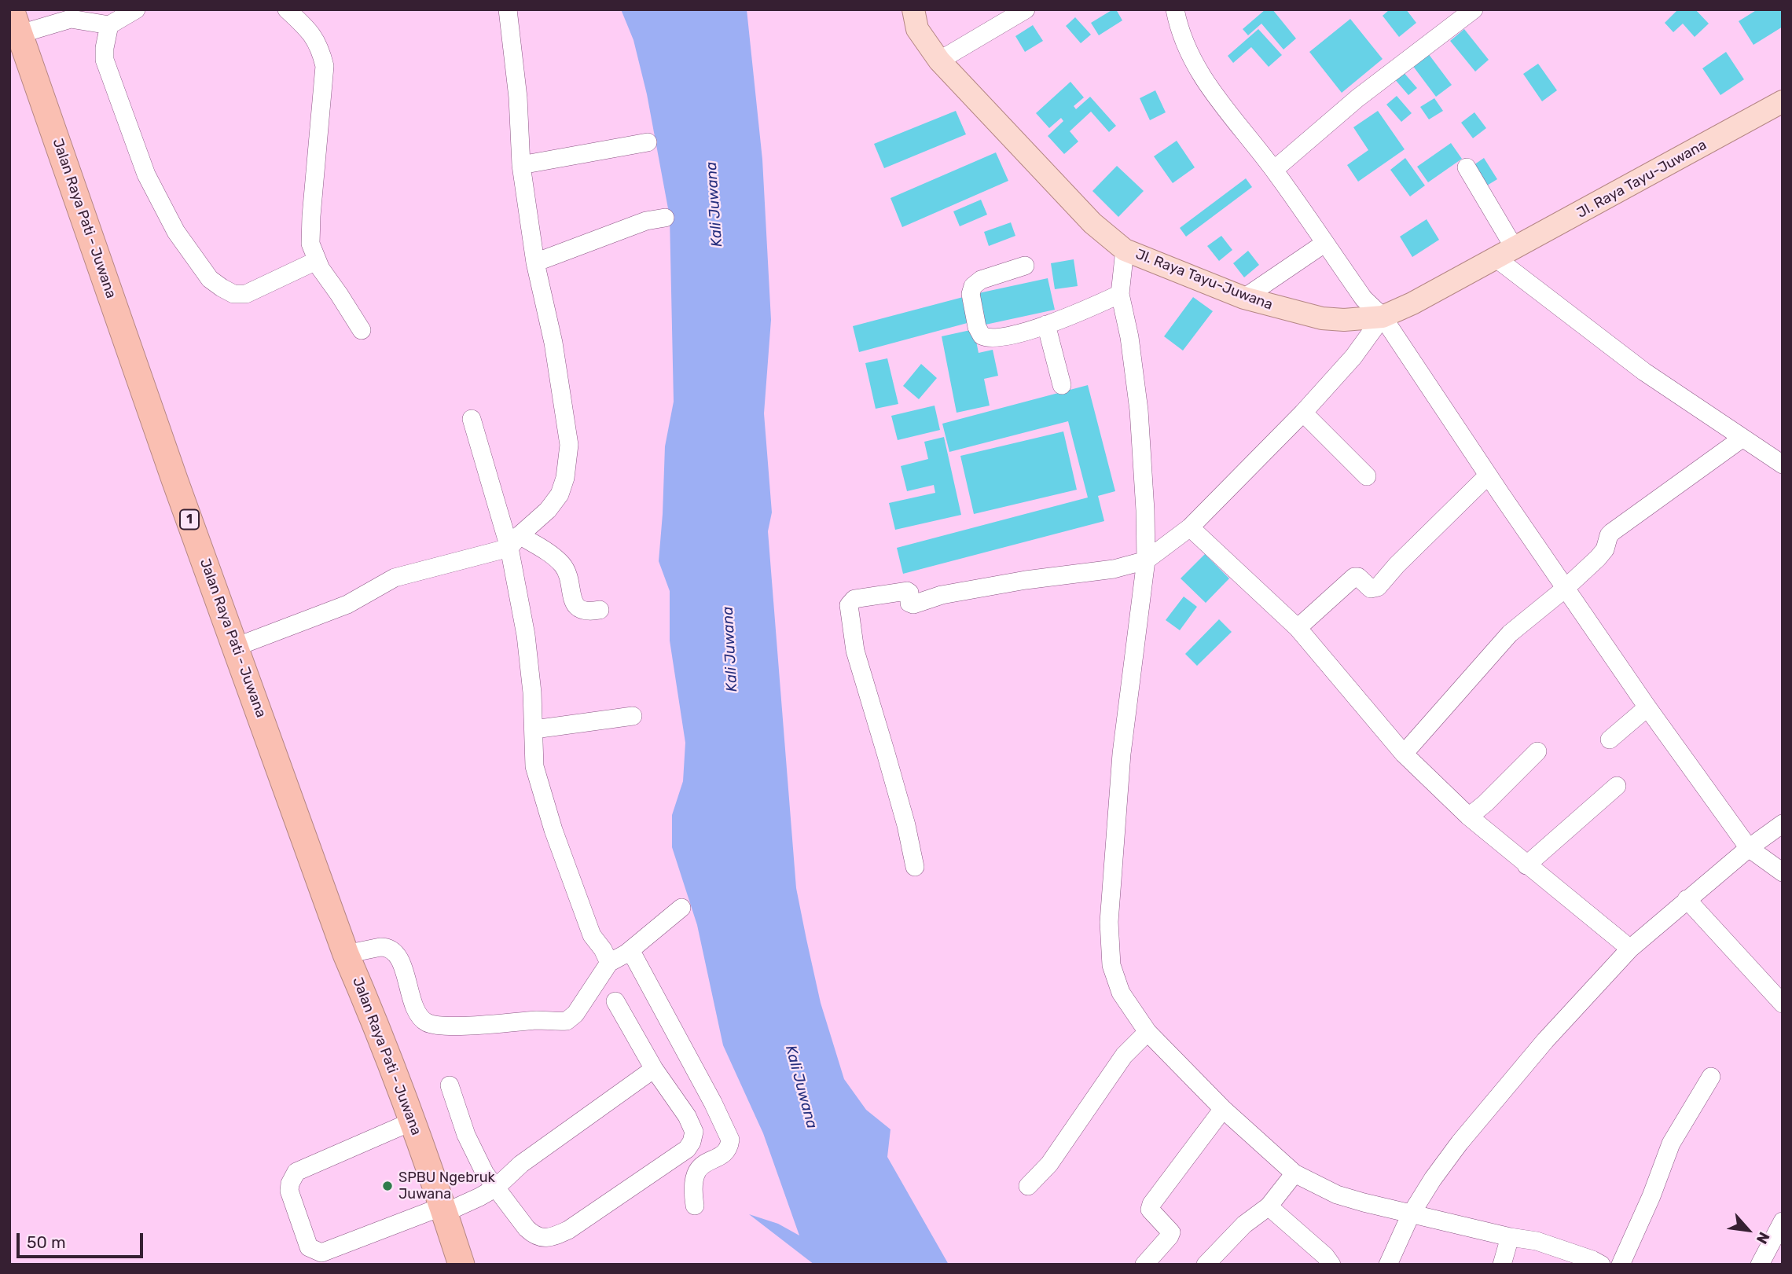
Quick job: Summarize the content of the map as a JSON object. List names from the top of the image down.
{
  "streets": {
    "highway": ["Jalan Raya Pati - Juwana", "1"],
    "main road": ["Jl. Raya Tayu-Juwana"]
  },
  "water": ["Kali Juwana"],
  "places": ["SPBU Ngebruk Juwana"],
  "scale_bar": "50 m",
  "north": "bottom right"
}
